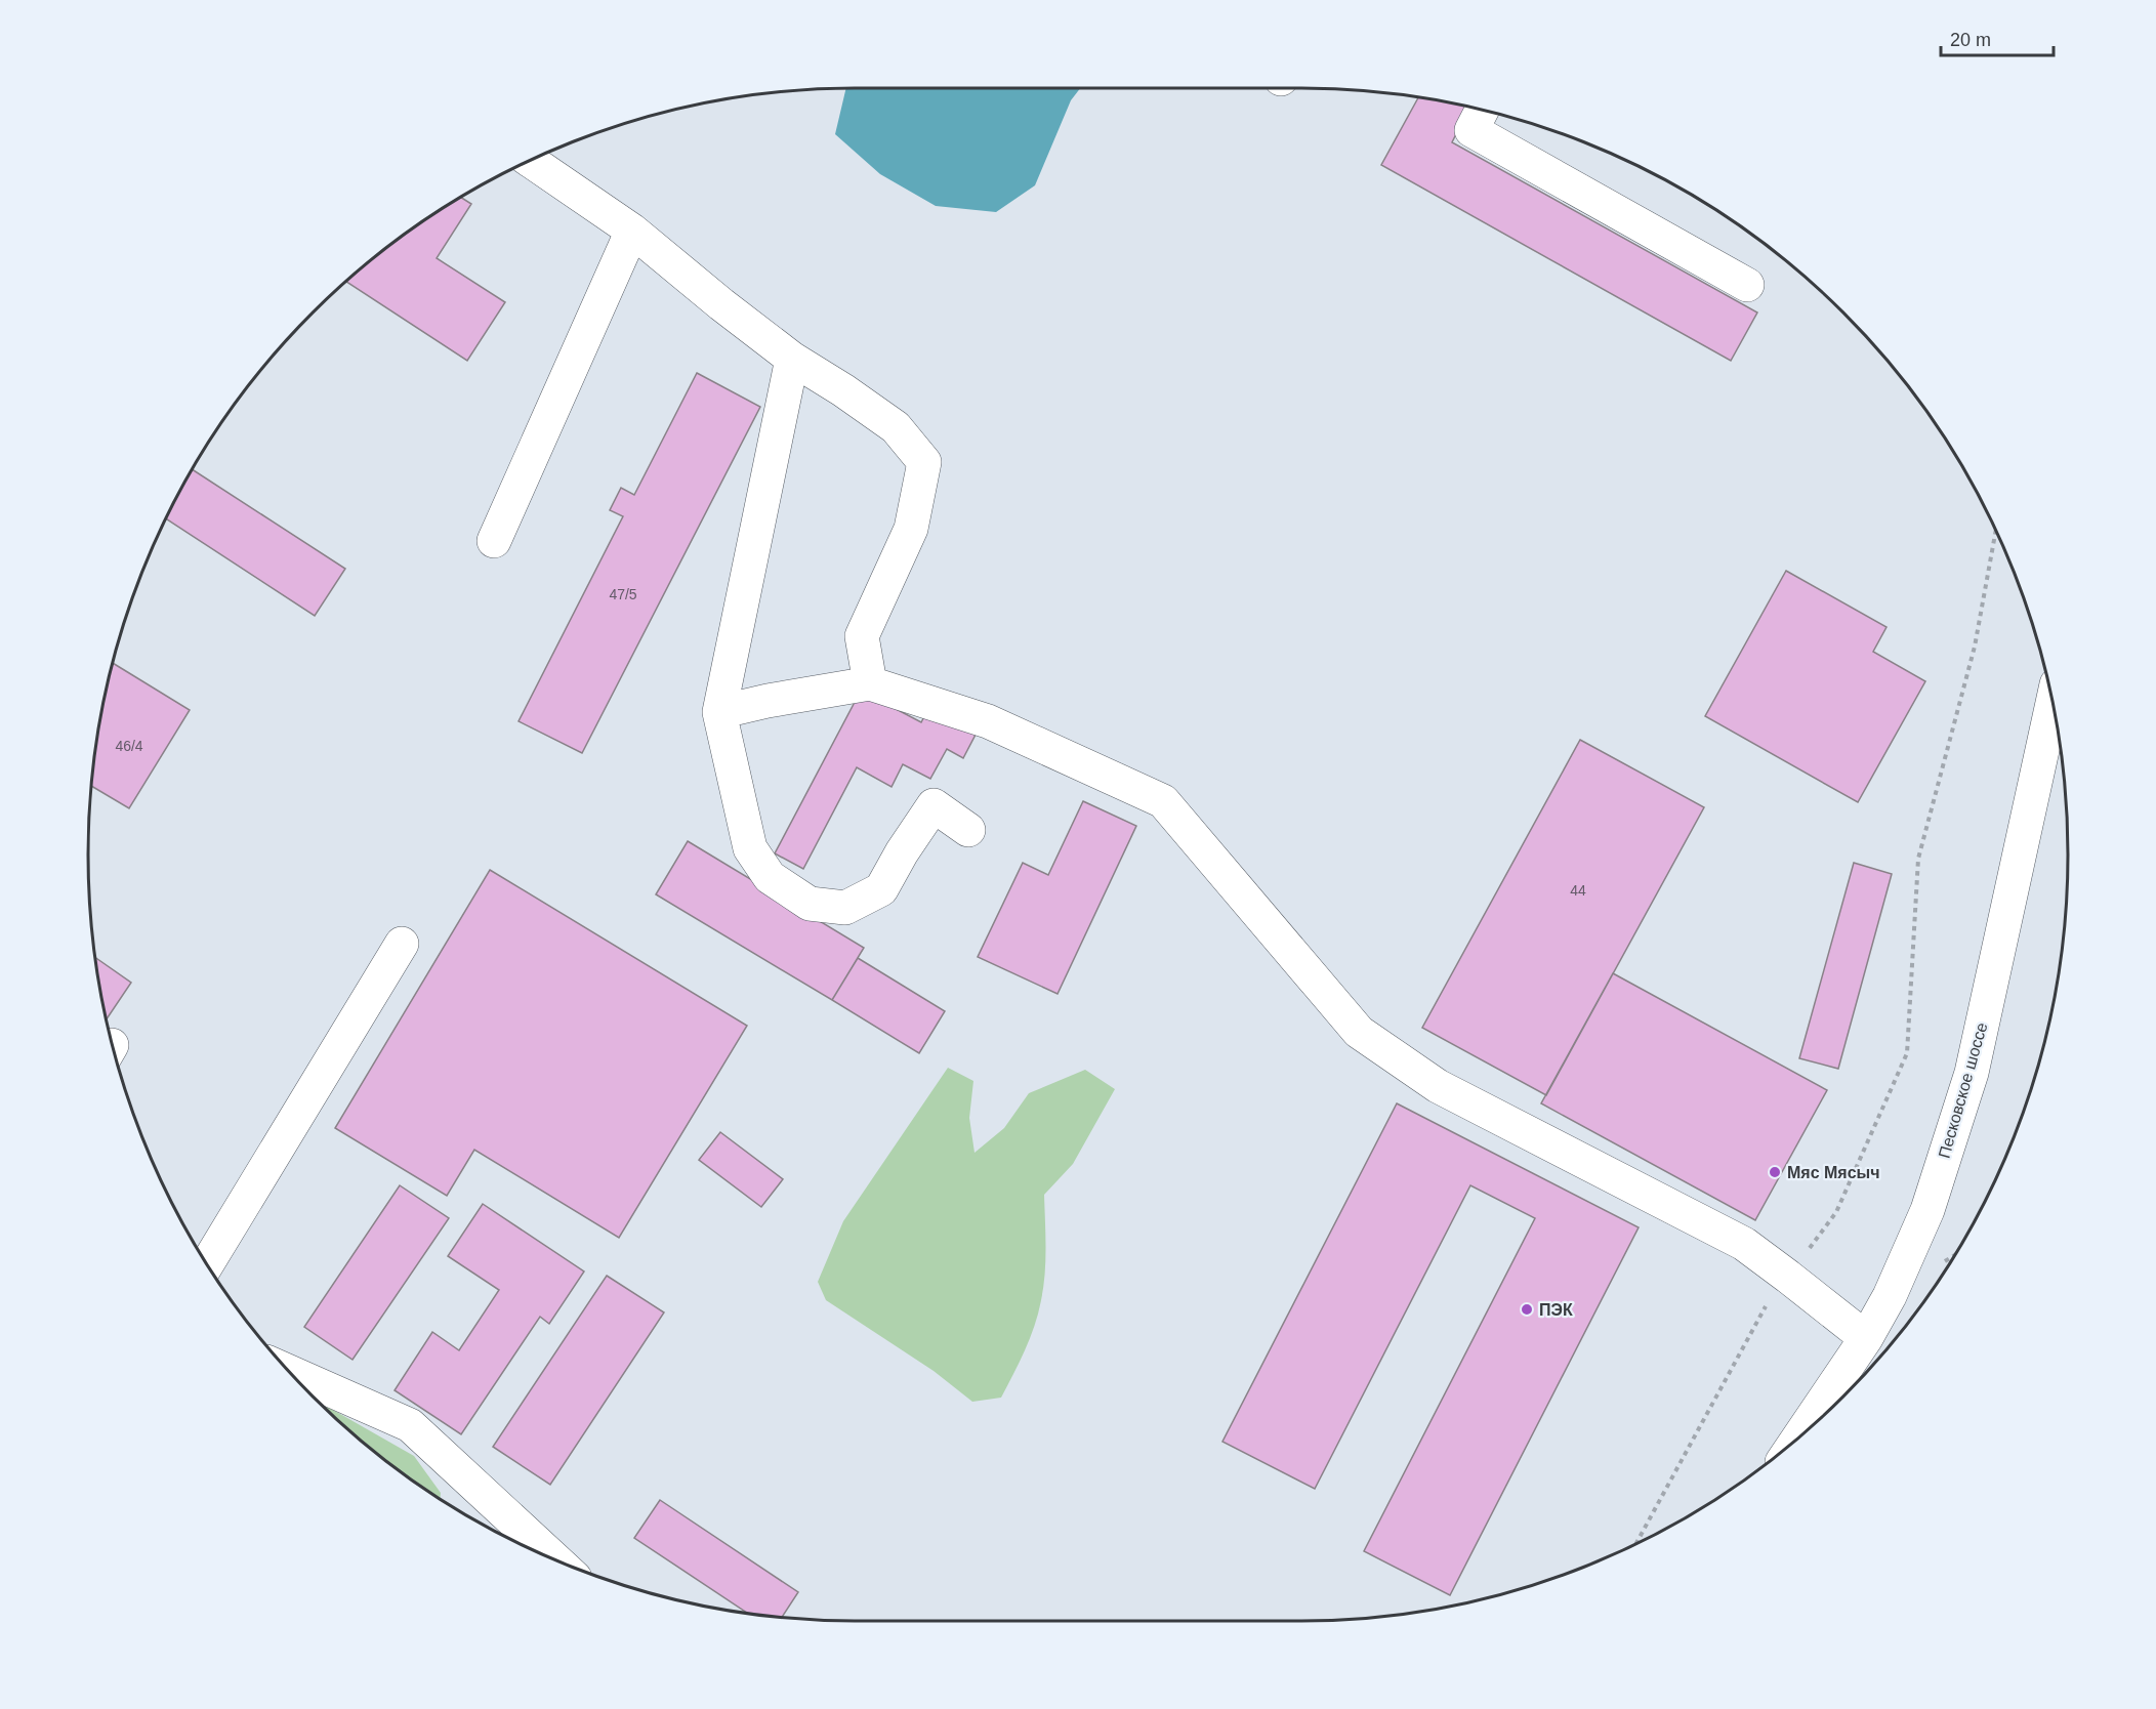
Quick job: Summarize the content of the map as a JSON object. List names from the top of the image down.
{
  "streets": {
    "street": ["Песковское шоссе"]
  },
  "places": ["Мяс Мясыч", "ПЭК"],
  "house_numbers": ["47/5", "46/4", "44"],
  "scale_bar": "20 m"
}
